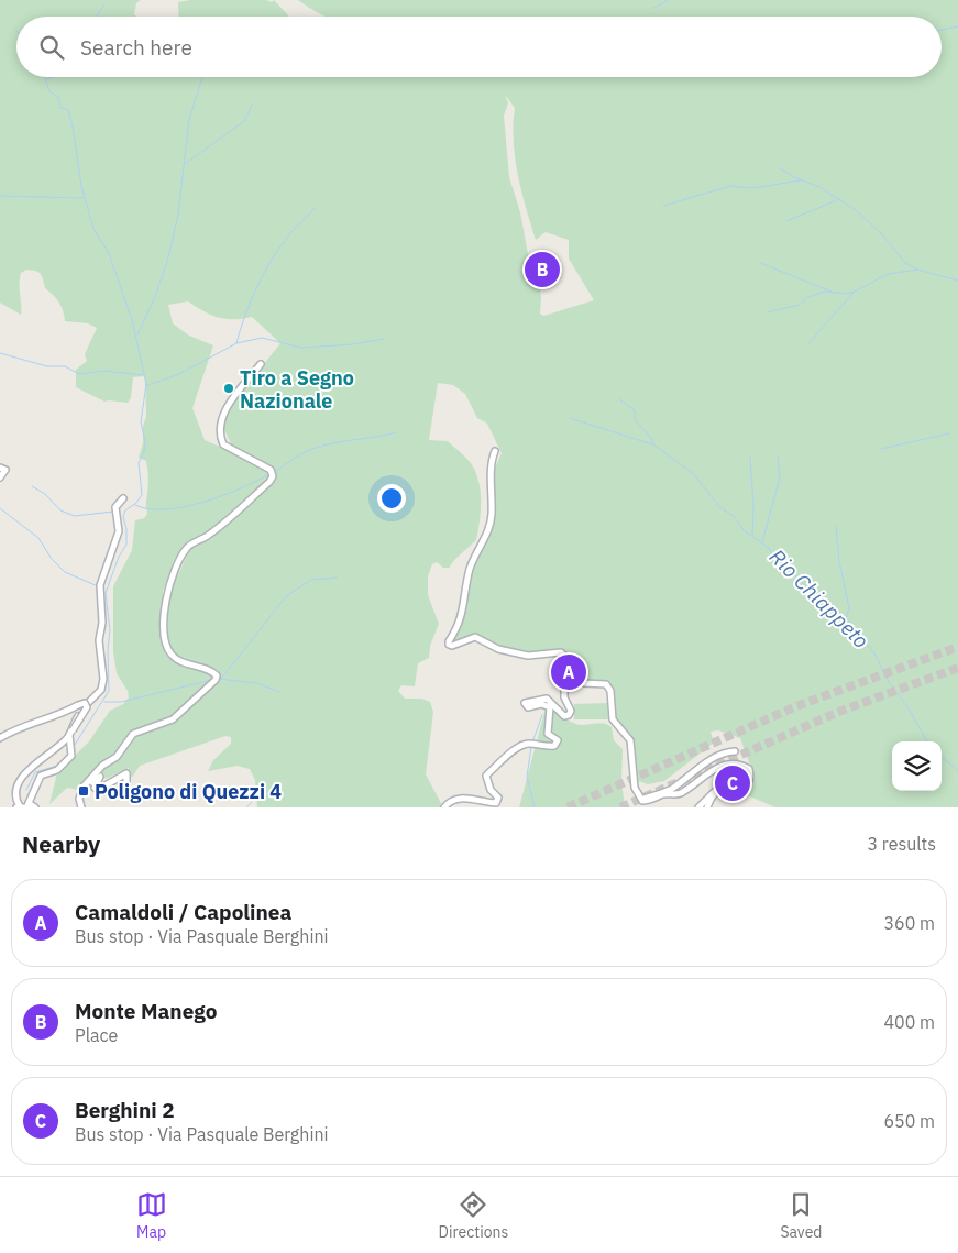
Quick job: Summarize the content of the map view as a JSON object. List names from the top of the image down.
{
  "water": ["Rio Chiappeto"],
  "places": {
    "other": ["Tiro a Segno Nazionale"],
    "transit": ["Poligono di Quezzi 4"]
  },
  "page": {
    "search": "Search here",
    "pins": ["B", "A", "C"],
    "heading": ["Nearby", "3 results"],
    "list": [
      {
        "mark": "A",
        "name": "Camaldoli / Capolinea",
        "note": "Bus stop · Via Pasquale Berghini",
        "value": "360 m"
      },
      {
        "mark": "B",
        "name": "Monte Manego",
        "note": "Place",
        "value": "400 m"
      },
      {
        "mark": "C",
        "name": "Berghini 2",
        "note": "Bus stop · Via Pasquale Berghini",
        "value": "650 m"
      }
    ],
    "nav": ["Map", "Directions", "Saved"]
  }
}
